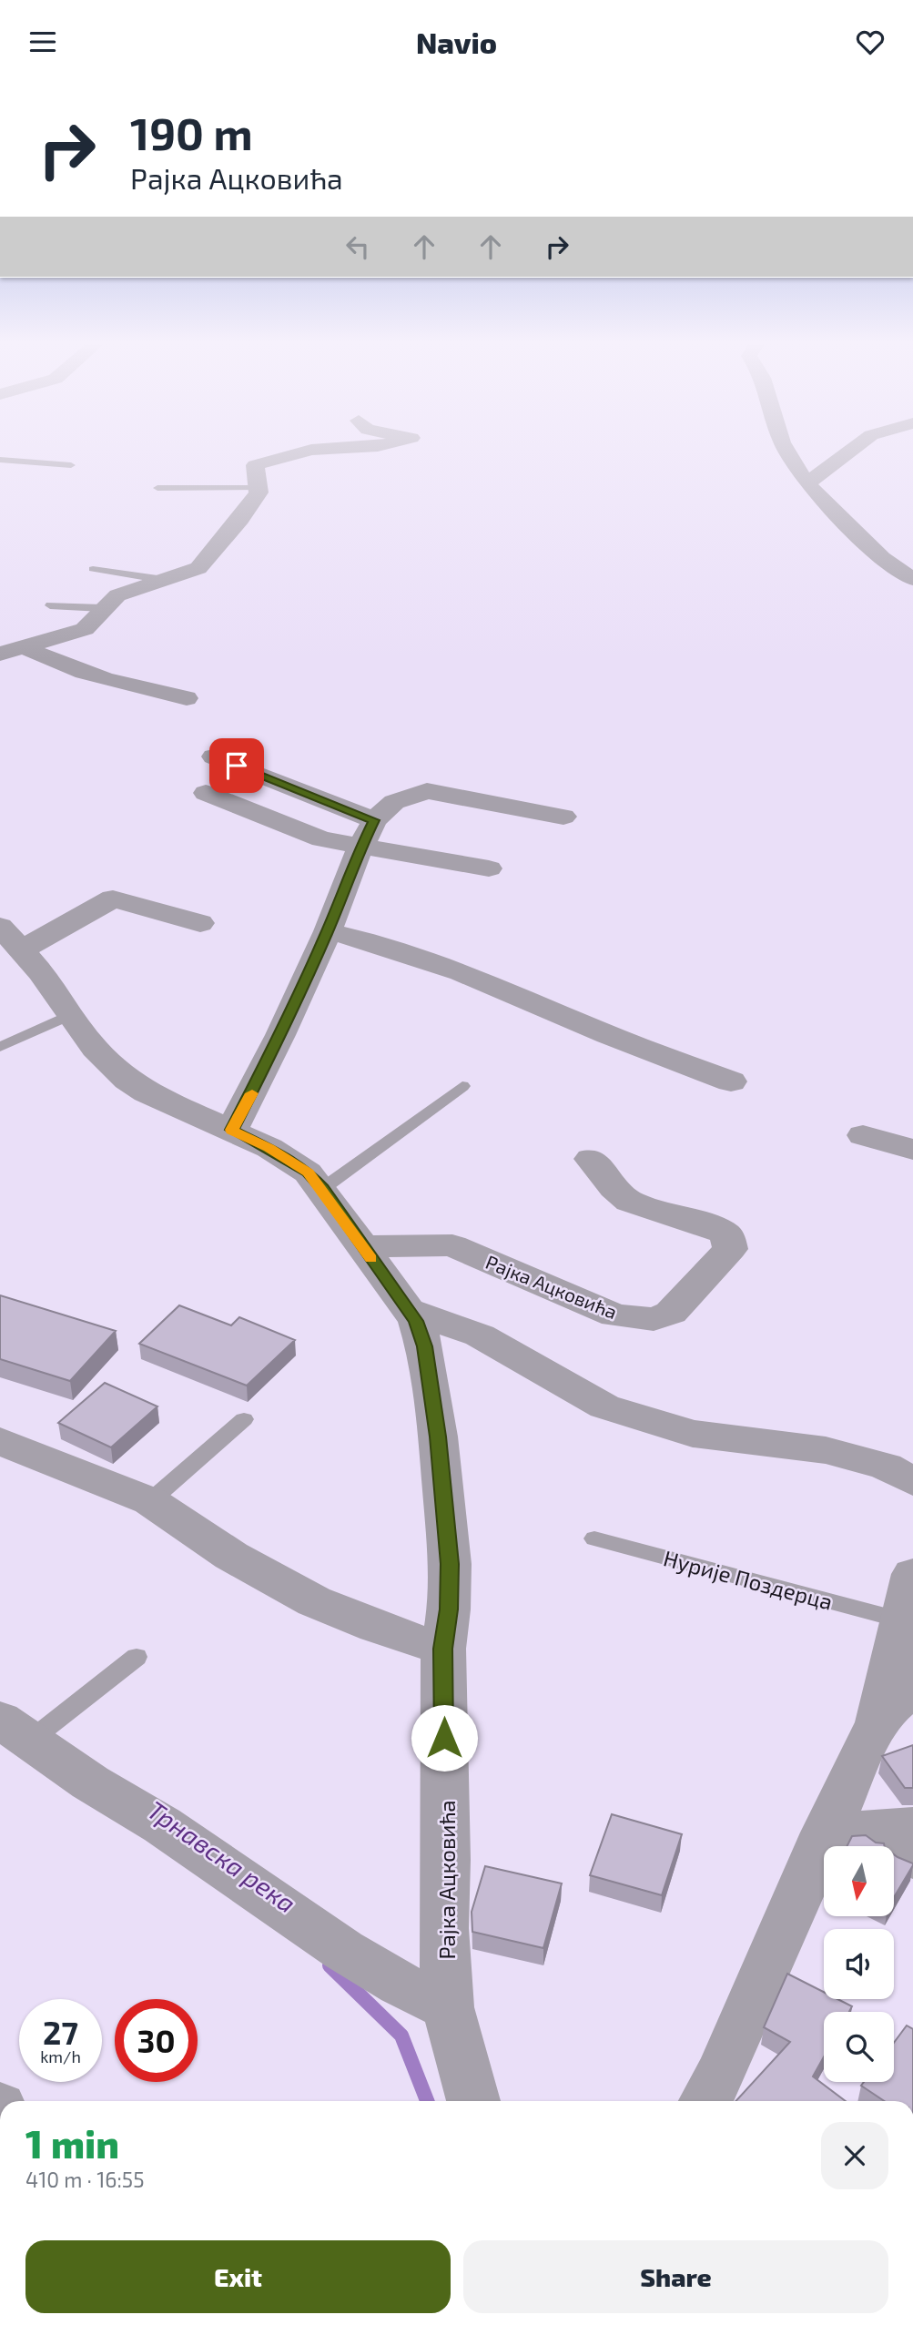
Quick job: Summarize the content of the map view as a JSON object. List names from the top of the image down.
{
  "streets": {
    "street": ["Рајка Ацковића"],
    "lane": ["Нурије Поздерца"]
  },
  "water": ["Трнавска река"],
  "north": "bottom",
  "page": {
    "header": "Navio",
    "turn": ["190 m", "Рајка Ацковића"],
    "speed": "27 km/h",
    "limit": "30",
    "heading": ["1 min", "410 m · 16:55"],
    "buttons": ["Exit", "Share"]
  }
}
